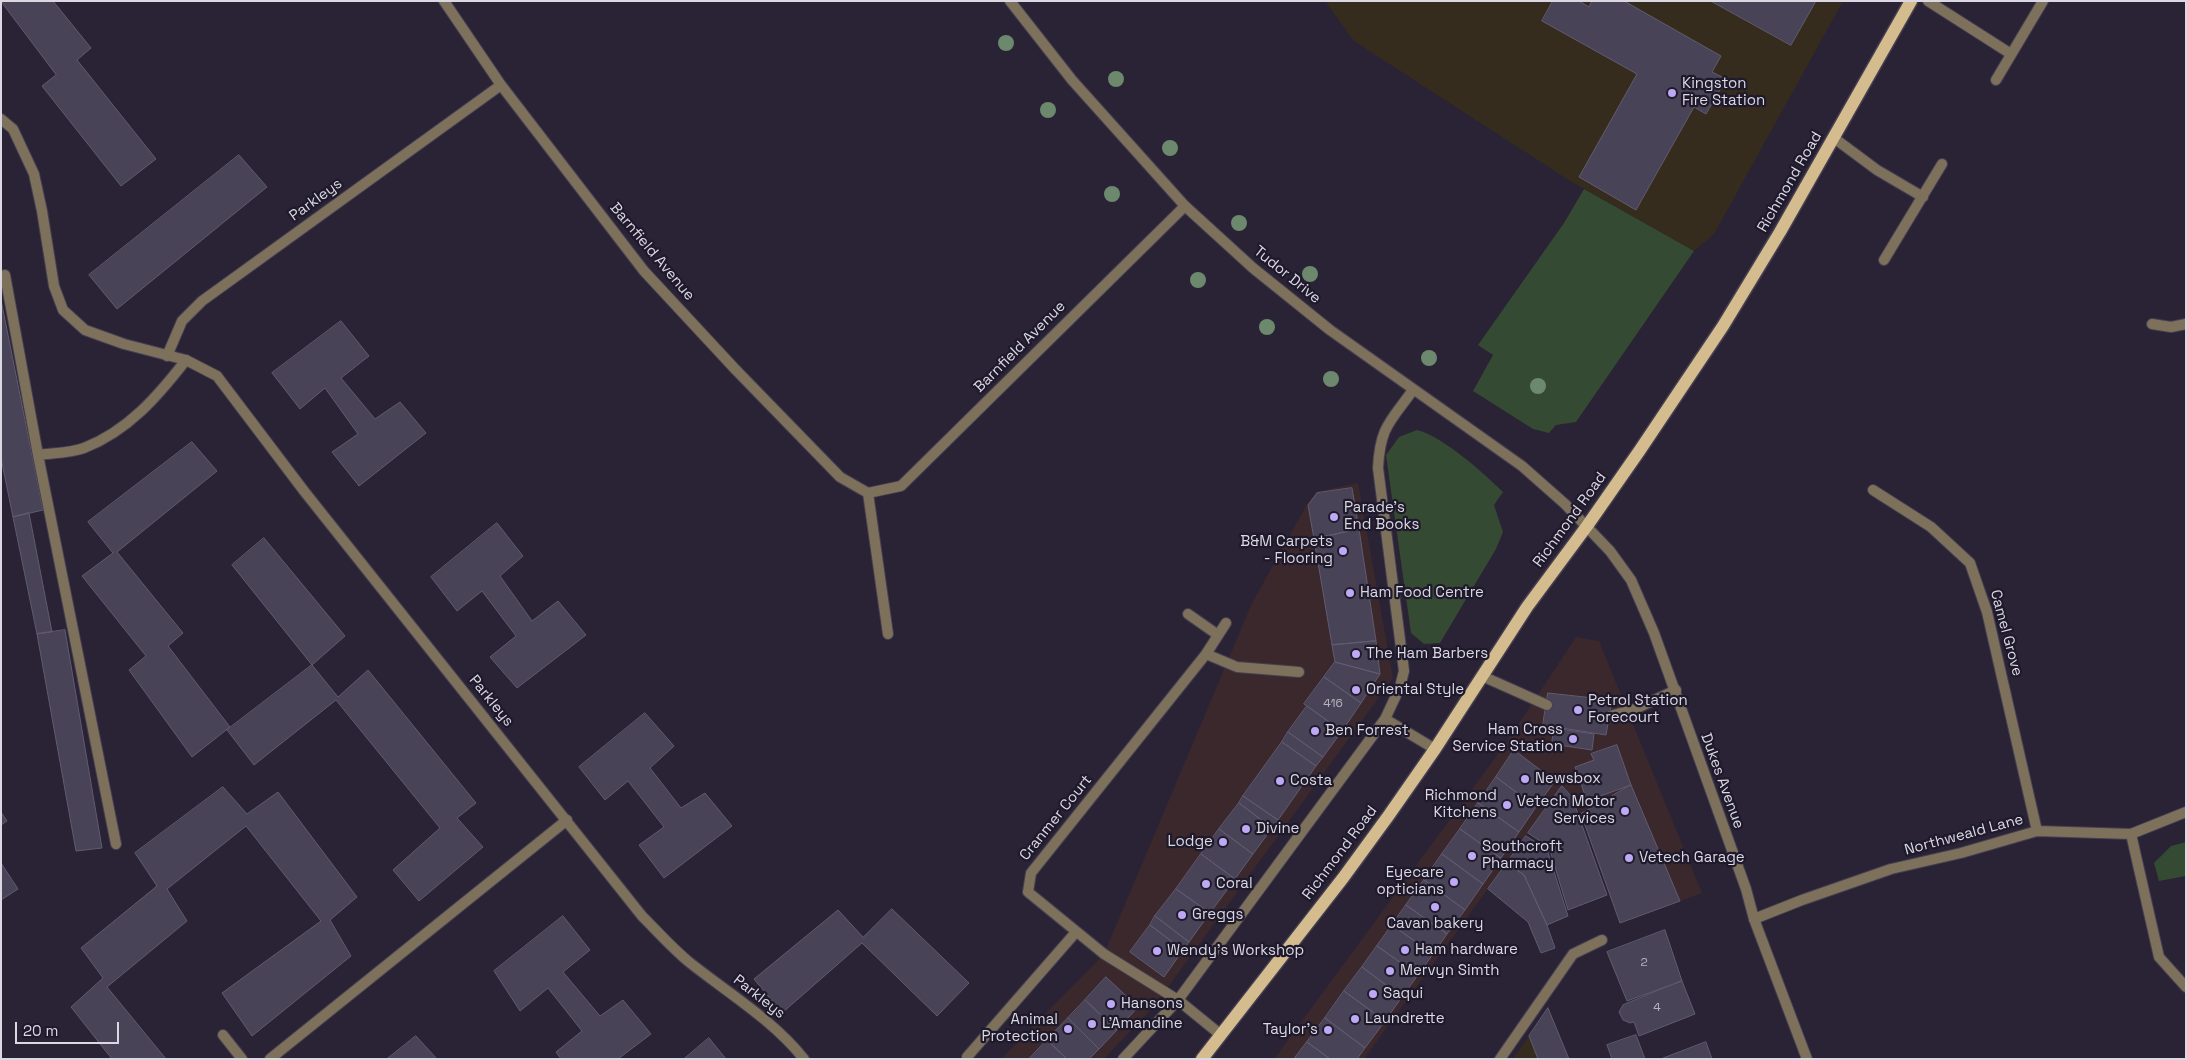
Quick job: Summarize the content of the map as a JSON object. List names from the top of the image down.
{
  "streets": {
    "main road": ["Richmond Road"],
    "street": [
      "Parkleys",
      "Barnfield Avenue",
      "Tudor Drive",
      "Camel Grove",
      "Dukes Avenue",
      "Cranmer Court",
      "Northweald Lane"
    ]
  },
  "crossings": [
    ["Richmond Road", "Tudor Drive"],
    ["Richmond Road", "Dukes Avenue"],
    ["Richmond Road", "Cranmer Court"],
    ["Parkleys", "Barnfield Avenue"],
    ["Barnfield Avenue", "Tudor Drive"],
    ["Tudor Drive", "Dukes Avenue"],
    ["Camel Grove", "Northweald Lane"],
    ["Dukes Avenue", "Northweald Lane"]
  ],
  "places": [
    "Kingston Fire Station",
    "Parade's End Books",
    "B&M Carpets - Flooring",
    "Ham Food Centre",
    "The Ham Barbers",
    "Oriental Style",
    "Petrol Station Forecourt",
    "Ben Forrest",
    "Ham Cross Service Station",
    "Newsbox",
    "Costa",
    "Richmond Kitchens",
    "Vetech Motor Services",
    "Divine",
    "Lodge",
    "Southcroft Pharmacy",
    "Vetech Garage",
    "Eyecare opticians",
    "Coral",
    "Cavan bakery",
    "Greggs",
    "Ham hardware",
    "Wendy’s Workshop",
    "Mervyn Simth",
    "Saqui",
    "Hansons",
    "Laundrette",
    "L’Amandine",
    "Animal Protection",
    "Taylor's"
  ],
  "house_numbers": ["416", "2", "4"],
  "scale_bar": "20 m"
}
